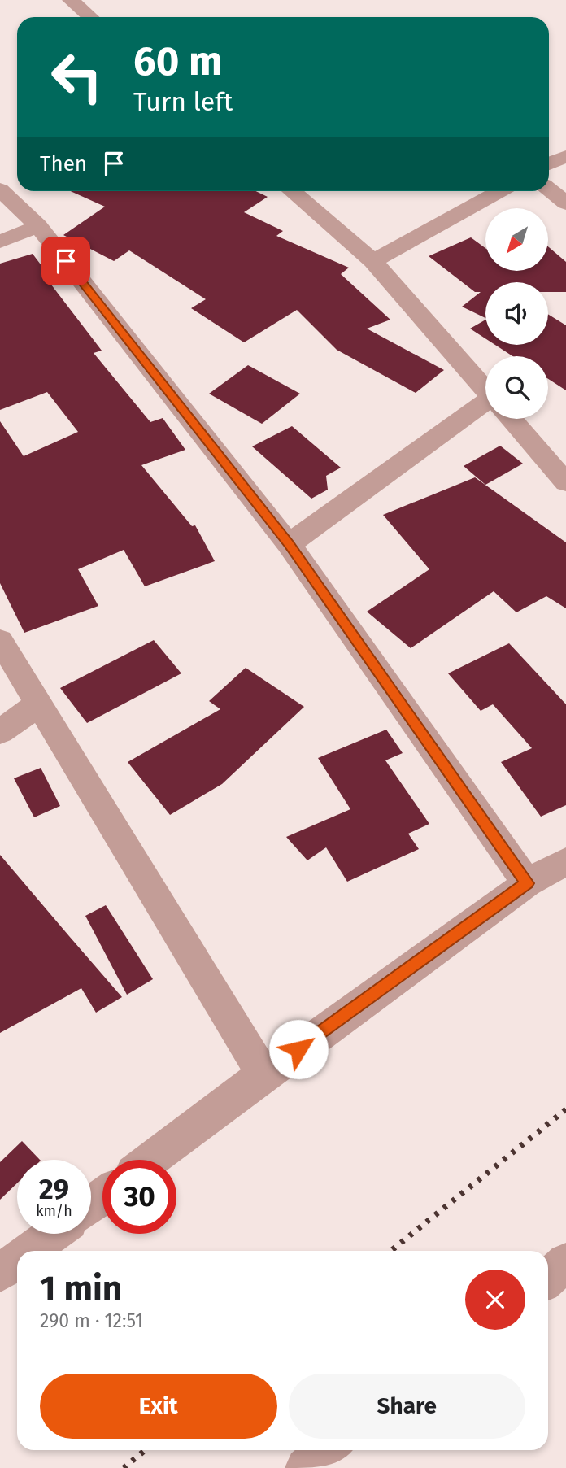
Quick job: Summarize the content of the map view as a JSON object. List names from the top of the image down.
{
  "north": "bottom left",
  "page": {
    "turn": ["60 m", "Turn left"],
    "then": "Then",
    "speed": "29 km/h",
    "limit": "30",
    "heading": ["1 min", "290 m · 12:51"],
    "buttons": ["Exit", "Share"]
  }
}
